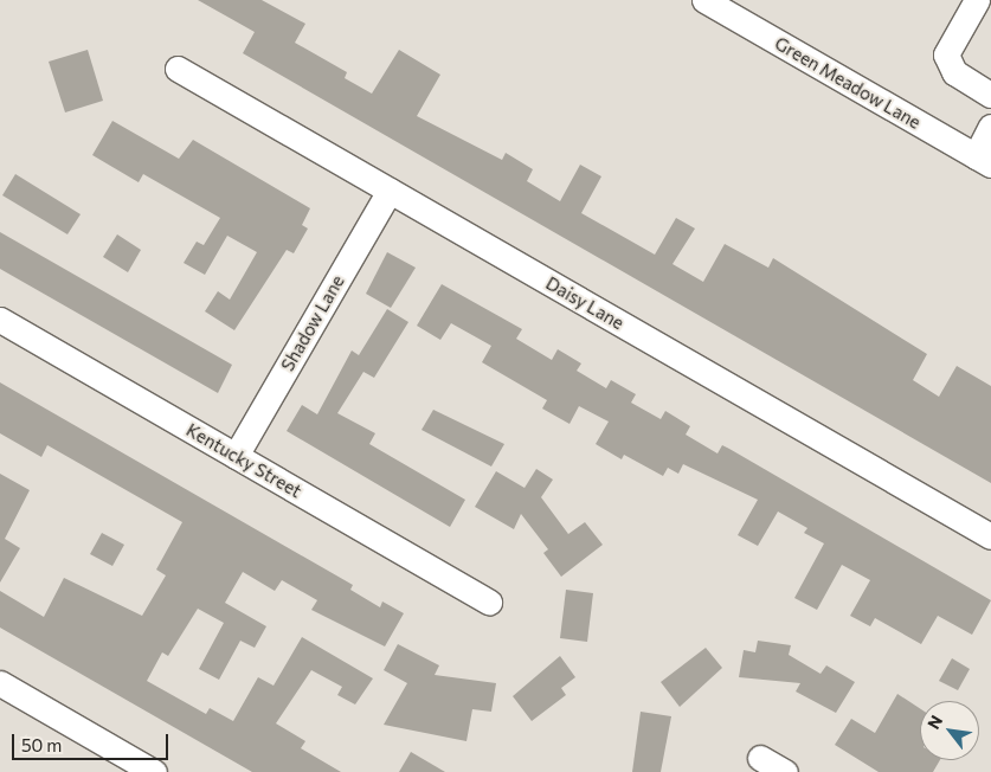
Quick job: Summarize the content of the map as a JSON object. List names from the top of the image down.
{
  "streets": {
    "street": [
      "Green Meadow Lane",
      "Daisy Lane",
      "Shadow Lane",
      "Kentucky Street"
    ]
  },
  "crossings": [
    ["Daisy Lane", "Shadow Lane"],
    ["Shadow Lane", "Kentucky Street"]
  ],
  "scale_bar": "50 m",
  "north": "top left"
}
